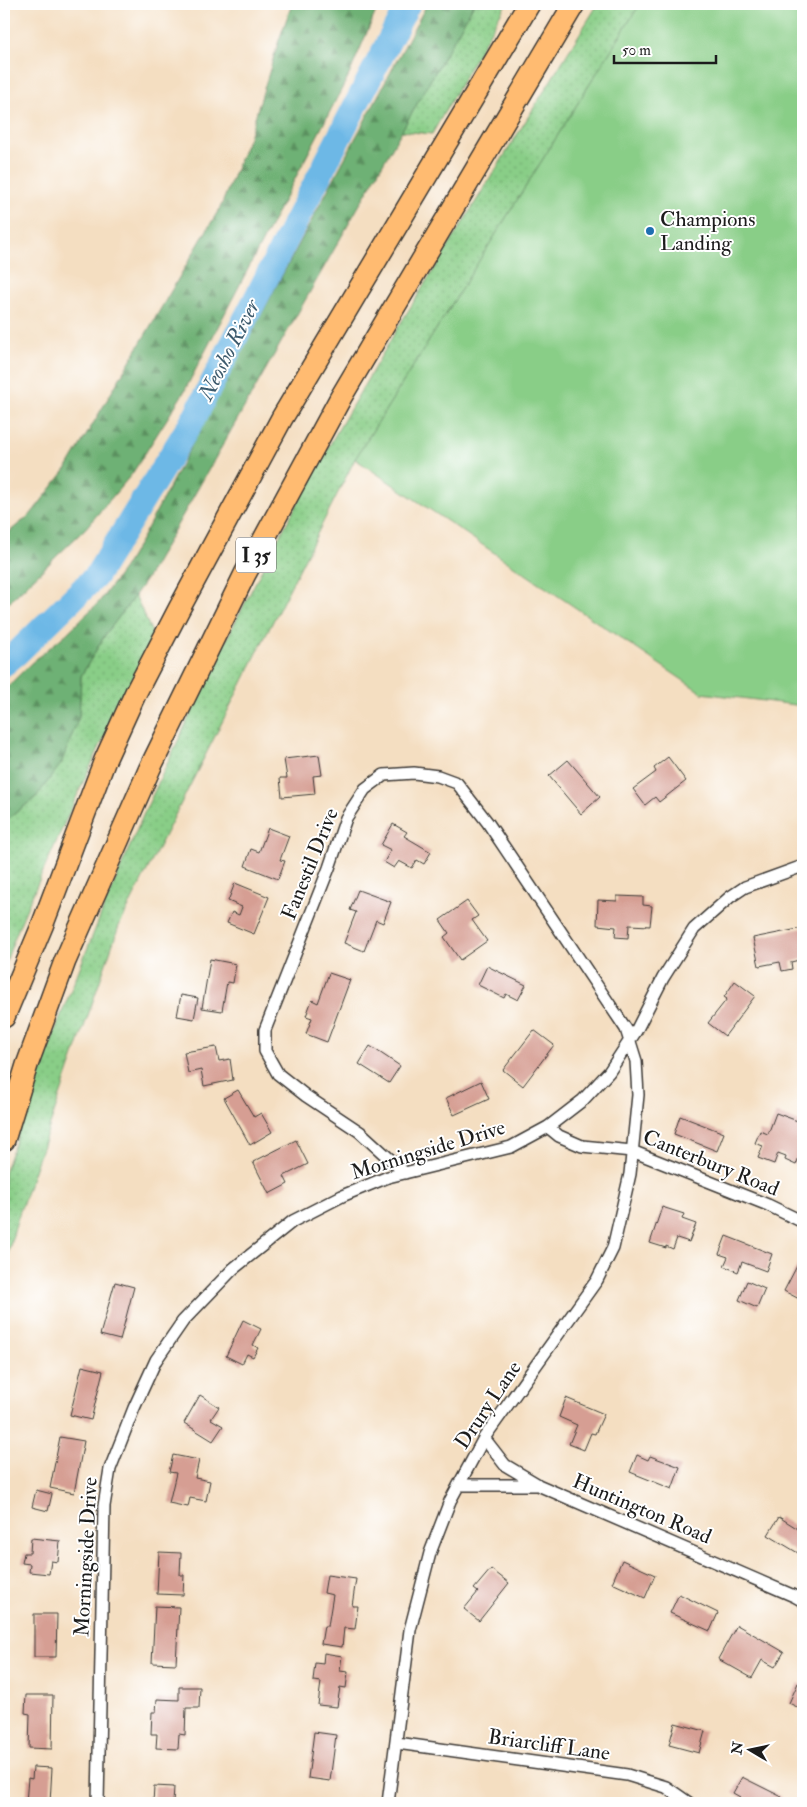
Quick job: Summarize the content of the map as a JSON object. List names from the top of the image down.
{
  "streets": {
    "highway": ["I 35"],
    "street": [
      "Fanestil Drive",
      "Morningside Drive",
      "Canterbury Road",
      "Drury Lane",
      "Huntington Road",
      "Briarcliff Lane"
    ]
  },
  "crossings": [
    ["Fanestil Drive", "Morningside Drive"],
    ["Fanestil Drive", "Drury Lane"],
    ["Morningside Drive", "Canterbury Road"],
    ["Morningside Drive", "Drury Lane"],
    ["Canterbury Road", "Drury Lane"],
    ["Drury Lane", "Huntington Road"],
    ["Drury Lane", "Briarcliff Lane"]
  ],
  "water": ["Neosho River"],
  "places": ["Champions Landing"],
  "scale_bar": "50 m",
  "north": "left"
}
